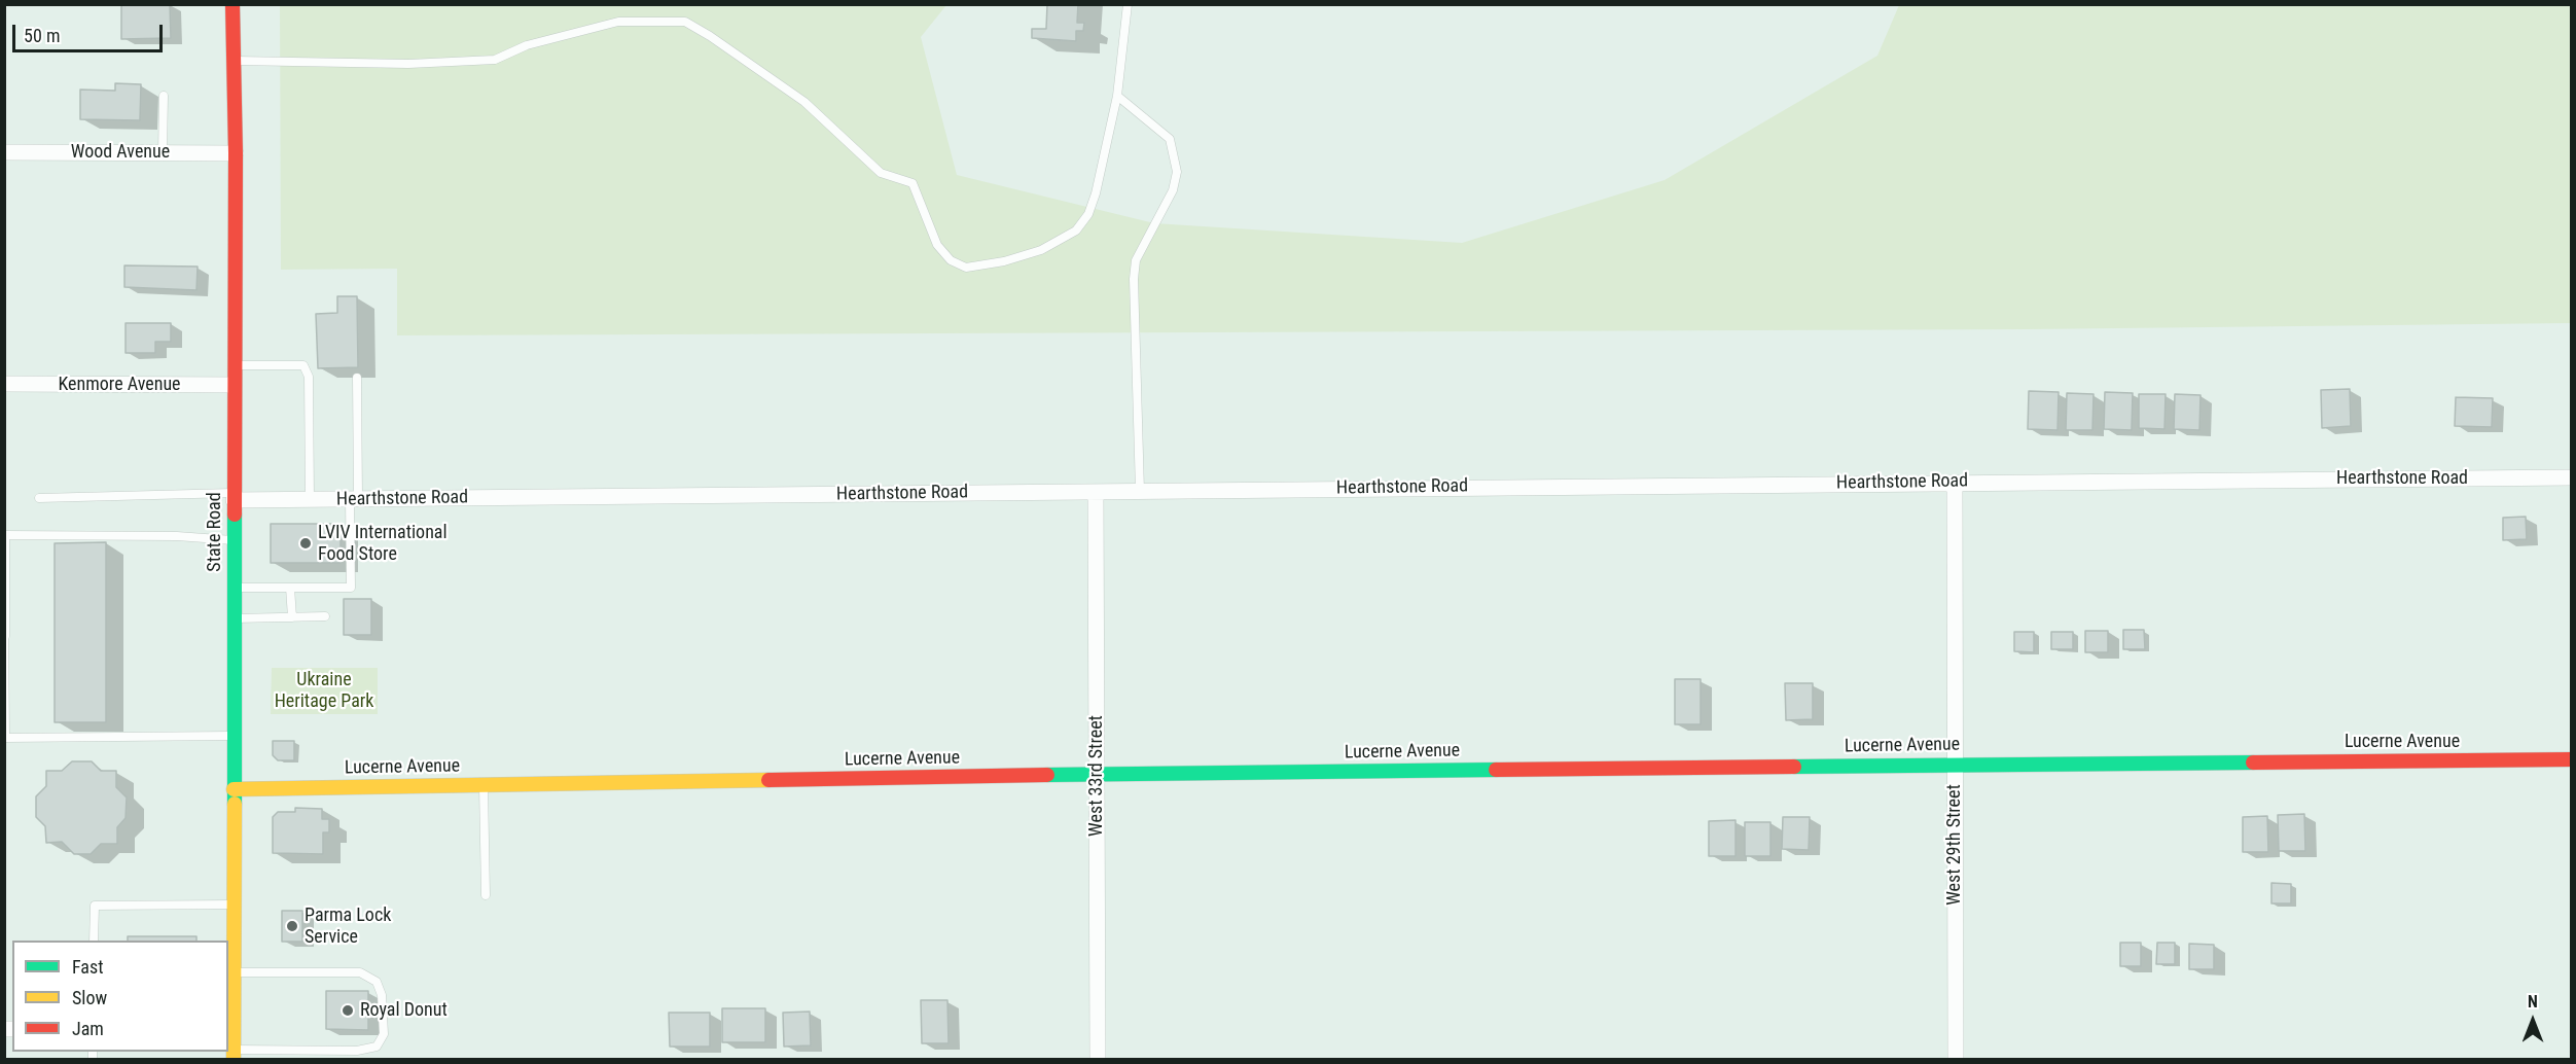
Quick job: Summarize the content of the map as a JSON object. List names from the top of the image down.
{
  "streets": {
    "street": [
      "Wood Avenue",
      "Kenmore Avenue",
      "Hearthstone Road",
      "State Road",
      "Lucerne Avenue",
      "West 33rd Street",
      "West 29th Street"
    ]
  },
  "crossings": [
    ["Wood Avenue", "State Road"],
    ["Kenmore Avenue", "State Road"],
    ["Hearthstone Road", "State Road"],
    ["Hearthstone Road", "West 33rd Street"],
    ["Hearthstone Road", "West 29th Street"],
    ["State Road", "Lucerne Avenue"],
    ["Lucerne Avenue", "West 33rd Street"],
    ["Lucerne Avenue", "West 29th Street"]
  ],
  "parks": ["Ukraine Heritage Park"],
  "places": ["LVIV International Food Store", "Parma Lock Service", "Royal Donut"],
  "legend": ["Fast", "Slow", "Jam"],
  "scale_bar": "50 m",
  "north": "top"
}
